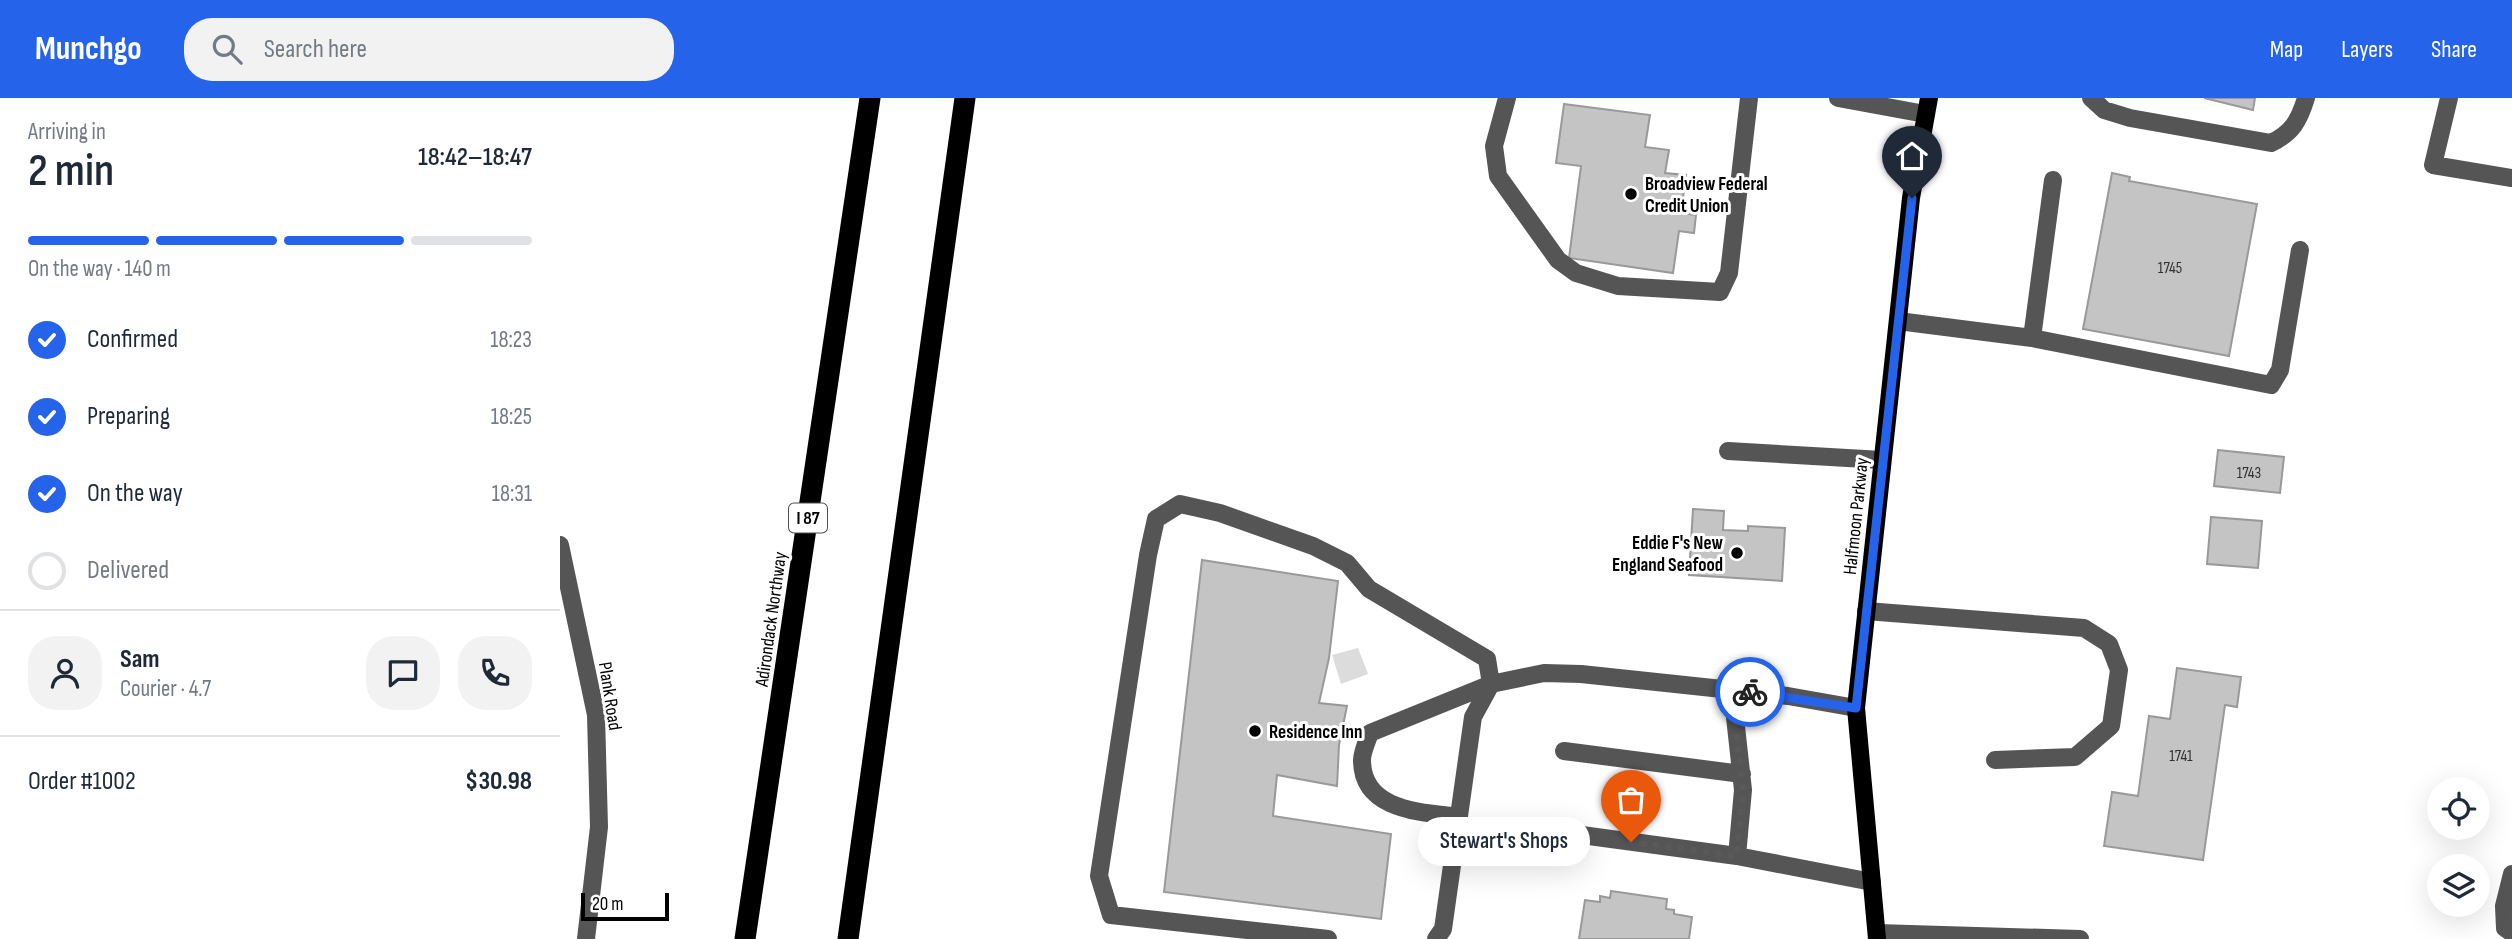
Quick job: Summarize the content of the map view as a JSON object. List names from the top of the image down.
{
  "streets": {
    "highway": ["I 87", "Adirondack Northway"],
    "main road": ["Halfmoon Parkway"],
    "street": ["Plank Road"]
  },
  "places": [
    "Broadview Federal Credit Union",
    "Eddie F's New England Seafood",
    "Residence Inn",
    "Stewart's Shops"
  ],
  "house_numbers": ["1745", "1743", "1741"],
  "scale_bar": "20 m",
  "page": {
    "header": "Munchgo",
    "search": "Search here",
    "nav": ["Map", "Layers", "Share"],
    "heading": ["2 min", "Arriving in", "18:42–18:47"],
    "panel": [
      "Sam",
      "Courier · 4.7",
      "Order #1002",
      "$30.98"
    ],
    "bar": "On the way · 140 m",
    "list": [
      ["Confirmed", "18:23"],
      ["Preparing", "18:25"],
      ["On the way", "18:31"],
      "Delivered"
    ],
    "bubble": "Stewart's Shops",
    "scale": "20 m"
  }
}
